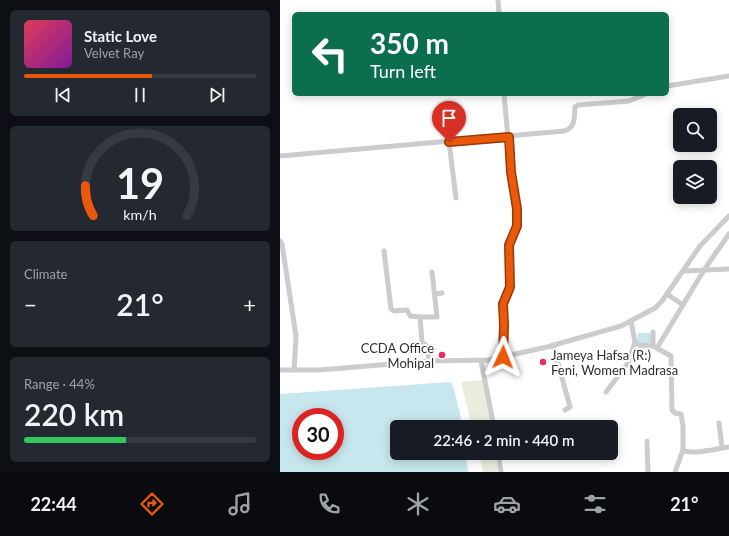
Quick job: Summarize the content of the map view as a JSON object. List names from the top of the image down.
{
  "places": ["CCDA Office Mohipal", "Jameya Hafsa (R:) Feni, Women Madrasa"],
  "page": {
    "turn": ["350 m", "Turn left"],
    "song": ["Static Love", "Velvet Ray"],
    "tile": [
      "Climate",
      ["Range · 44%", "220 km"]
    ],
    "heat": ["−", "21°", "+"],
    "limit": "30",
    "trip": "22:46 · 2 min · 440 m",
    "tabs": ["22:44", "21°"],
    "gauge": ["19", "km/h"]
  }
}
